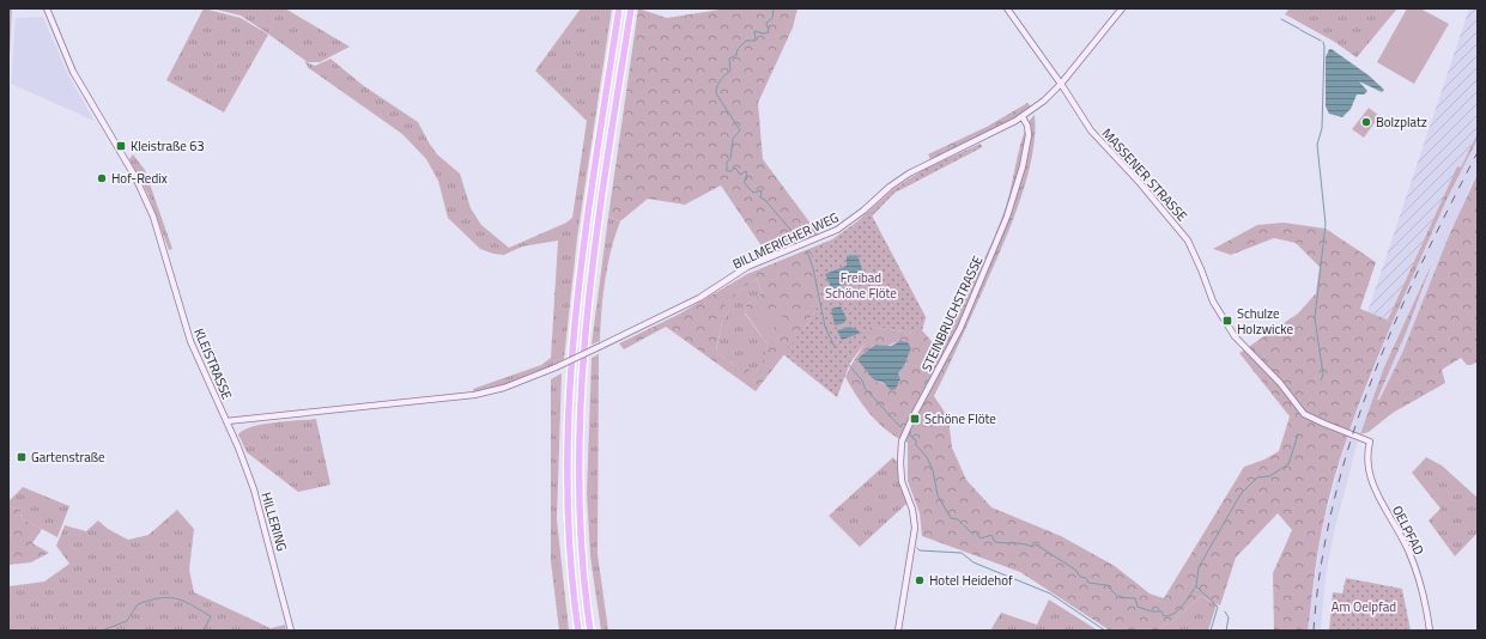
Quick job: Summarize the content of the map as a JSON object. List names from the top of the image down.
{
  "streets": {
    "main road": [
      "MASSENER STRASSE",
      "BILLMERICHER WEG",
      "STEINBRUCHSTRASSE",
      "KLEISTRASSE",
      "HILLERING",
      "OELPFAD"
    ]
  },
  "crossings": [
    ["MASSENER STRASSE", "BILLMERICHER WEG"],
    ["MASSENER STRASSE", "OELPFAD"],
    ["BILLMERICHER WEG", "STEINBRUCHSTRASSE"],
    ["BILLMERICHER WEG", "KLEISTRASSE"],
    ["BILLMERICHER WEG", "HILLERING"],
    ["KLEISTRASSE", "HILLERING"]
  ],
  "parks": ["Freibad Schöne Flöte", "Am Oelpfad"],
  "places": {
    "other": ["Bolzplatz", "Hof-Redix", "Hotel Heidehof"],
    "transit": [
      "Kleistraße 63",
      "Schulze Holzwicke",
      "Schöne Flöte",
      "Gartenstraße"
    ]
  }
}
